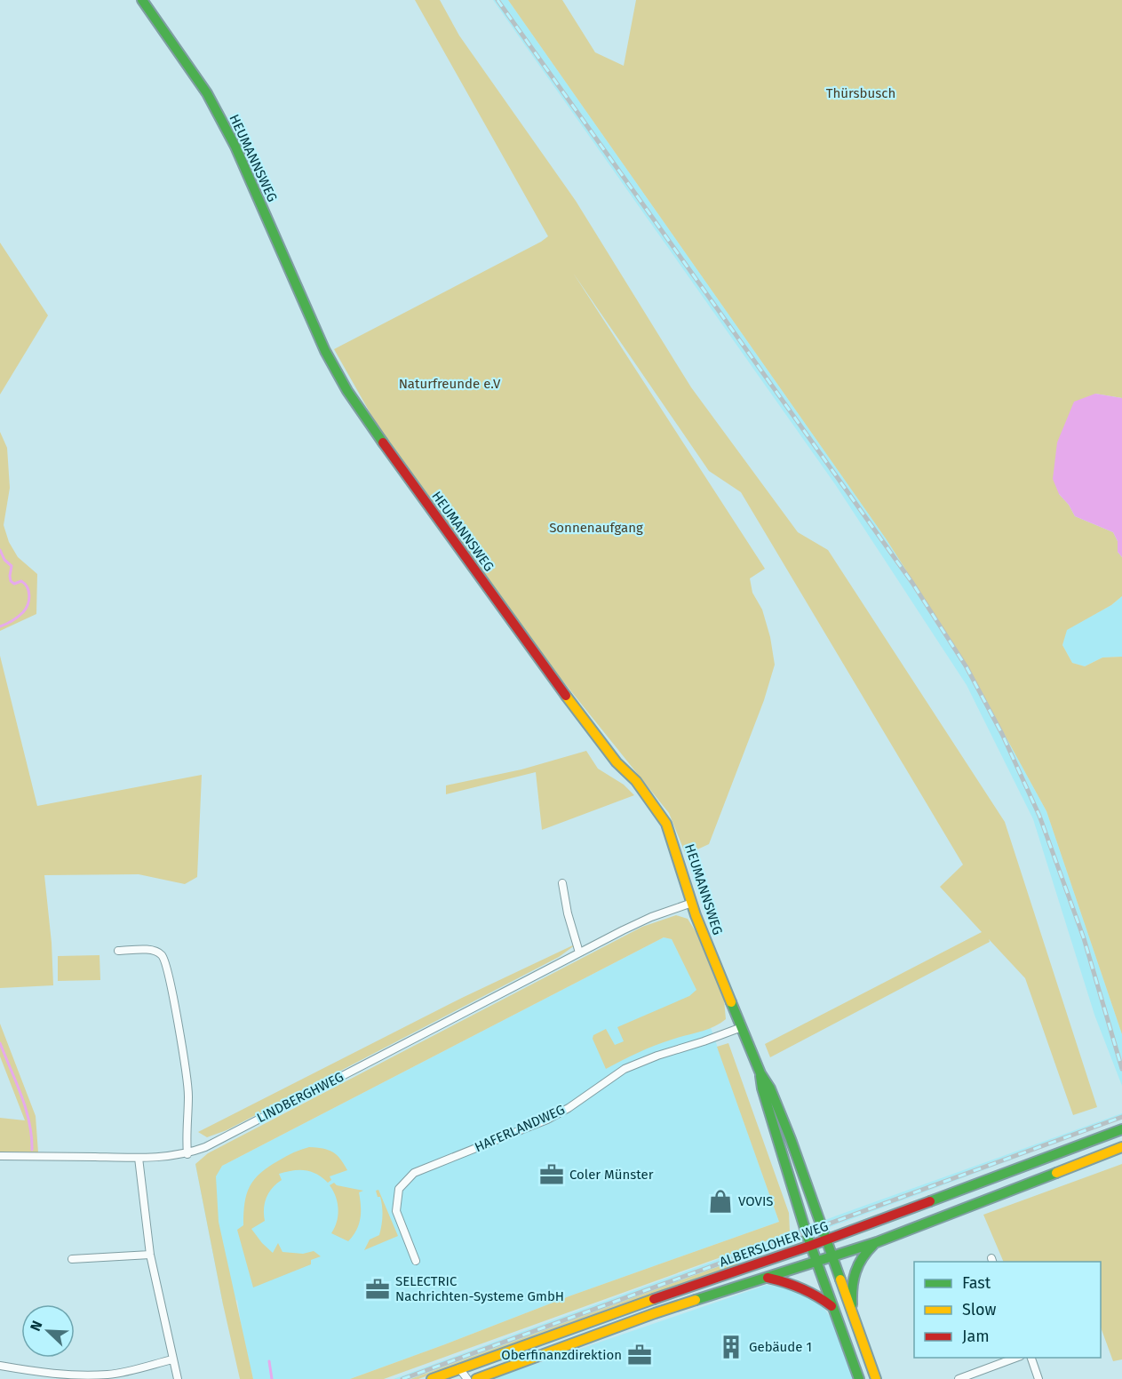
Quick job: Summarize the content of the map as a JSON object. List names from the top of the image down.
{
  "streets": {
    "main road": ["HEUMANNSWEG", "ALBERSLOHER WEG"],
    "street": ["LINDBERGHWEG", "HAFERLANDWEG"]
  },
  "crossings": [
    ["HEUMANNSWEG", "LINDBERGHWEG"],
    ["HEUMANNSWEG", "HAFERLANDWEG"],
    ["HEUMANNSWEG", "ALBERSLOHER WEG"]
  ],
  "parks": ["Thürsbusch", "Naturfreunde e.V", "Sonnenaufgang"],
  "places": {
    "office": ["Coler Münster", "SELECTRIC Nachrichten-Systeme GmbH", "Oberfinanzdirektion"],
    "shop": ["VOVIS"],
    "building": ["Gebäude 1"]
  },
  "legend": ["Fast", "Slow", "Jam"],
  "north": "top left"
}
